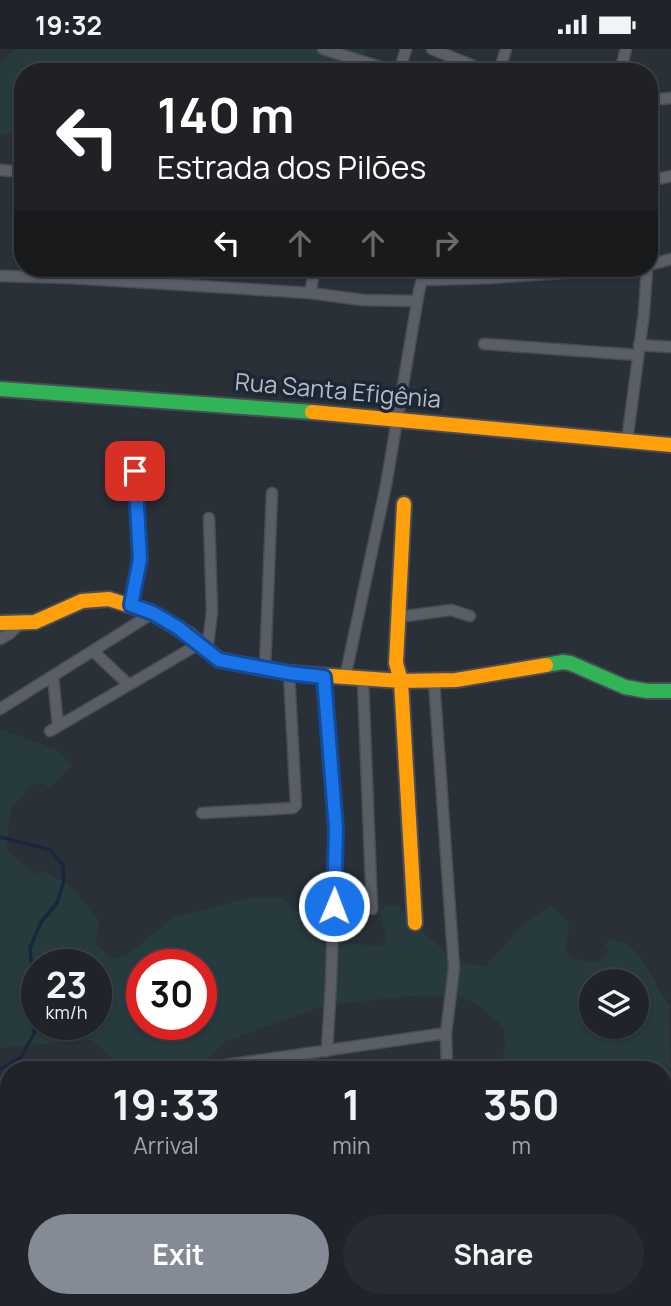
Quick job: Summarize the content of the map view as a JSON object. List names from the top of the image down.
{
  "streets": {
    "street": ["Rua Santa Efigênia"]
  },
  "page": {
    "status": "19:32",
    "turn": ["140 m", "Estrada dos Pilões"],
    "speed": "23 km/h",
    "limit": "30",
    "eta": [
      "19:33",
      "Arrival",
      "1",
      "min",
      "350",
      "m"
    ],
    "buttons": ["Exit", "Share"]
  }
}
